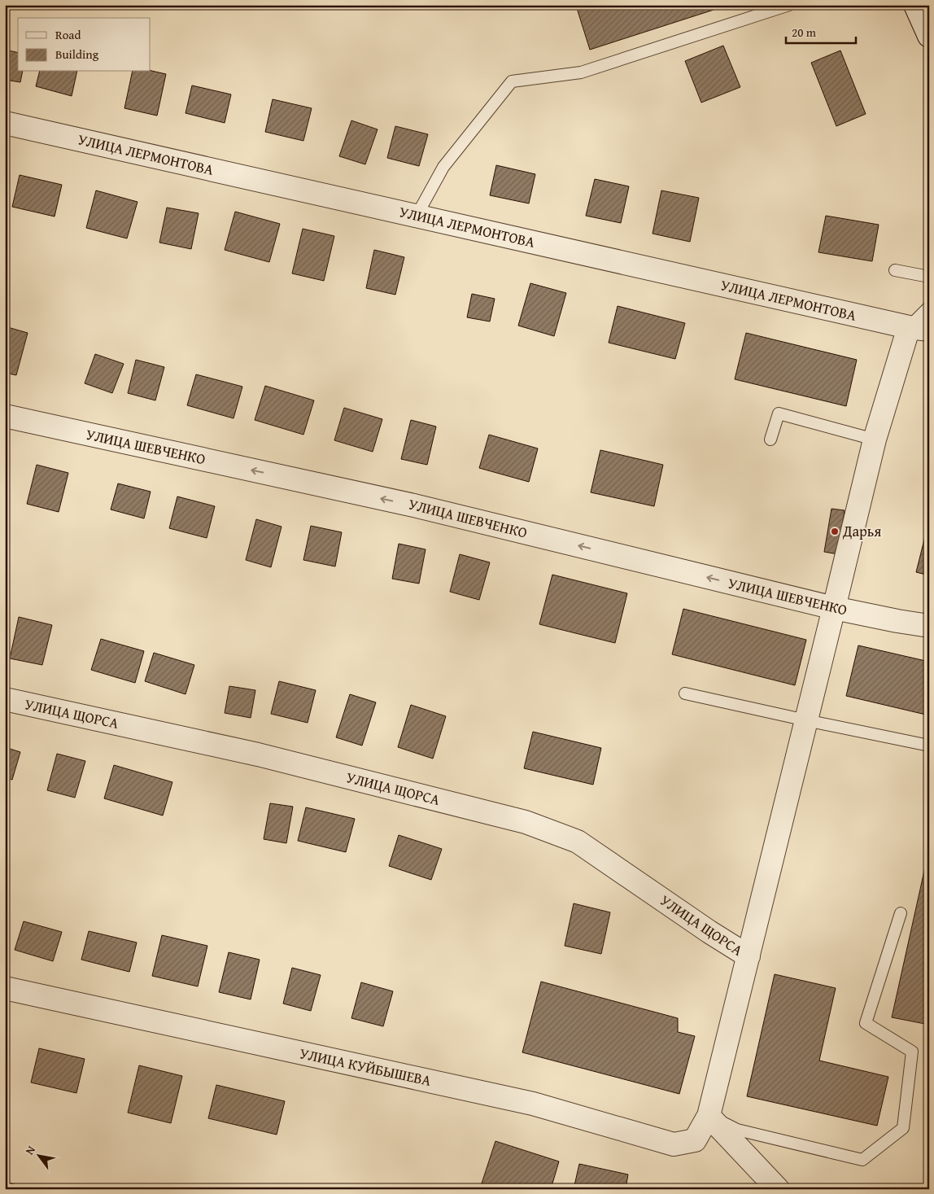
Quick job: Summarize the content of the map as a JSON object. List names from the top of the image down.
{
  "streets": {
    "street": [
      "УЛИЦА ЛЕРМОНТОВА",
      "УЛИЦА ШЕВЧЕНКО",
      "УЛИЦА ЩОРСА",
      "УЛИЦА КУЙБЫШЕВА"
    ]
  },
  "one_way": ["УЛИЦА ШЕВЧЕНКО"],
  "places": ["Дарья"],
  "legend": ["Road", "Building"],
  "scale_bar": "20 m",
  "north": "top left"
}
